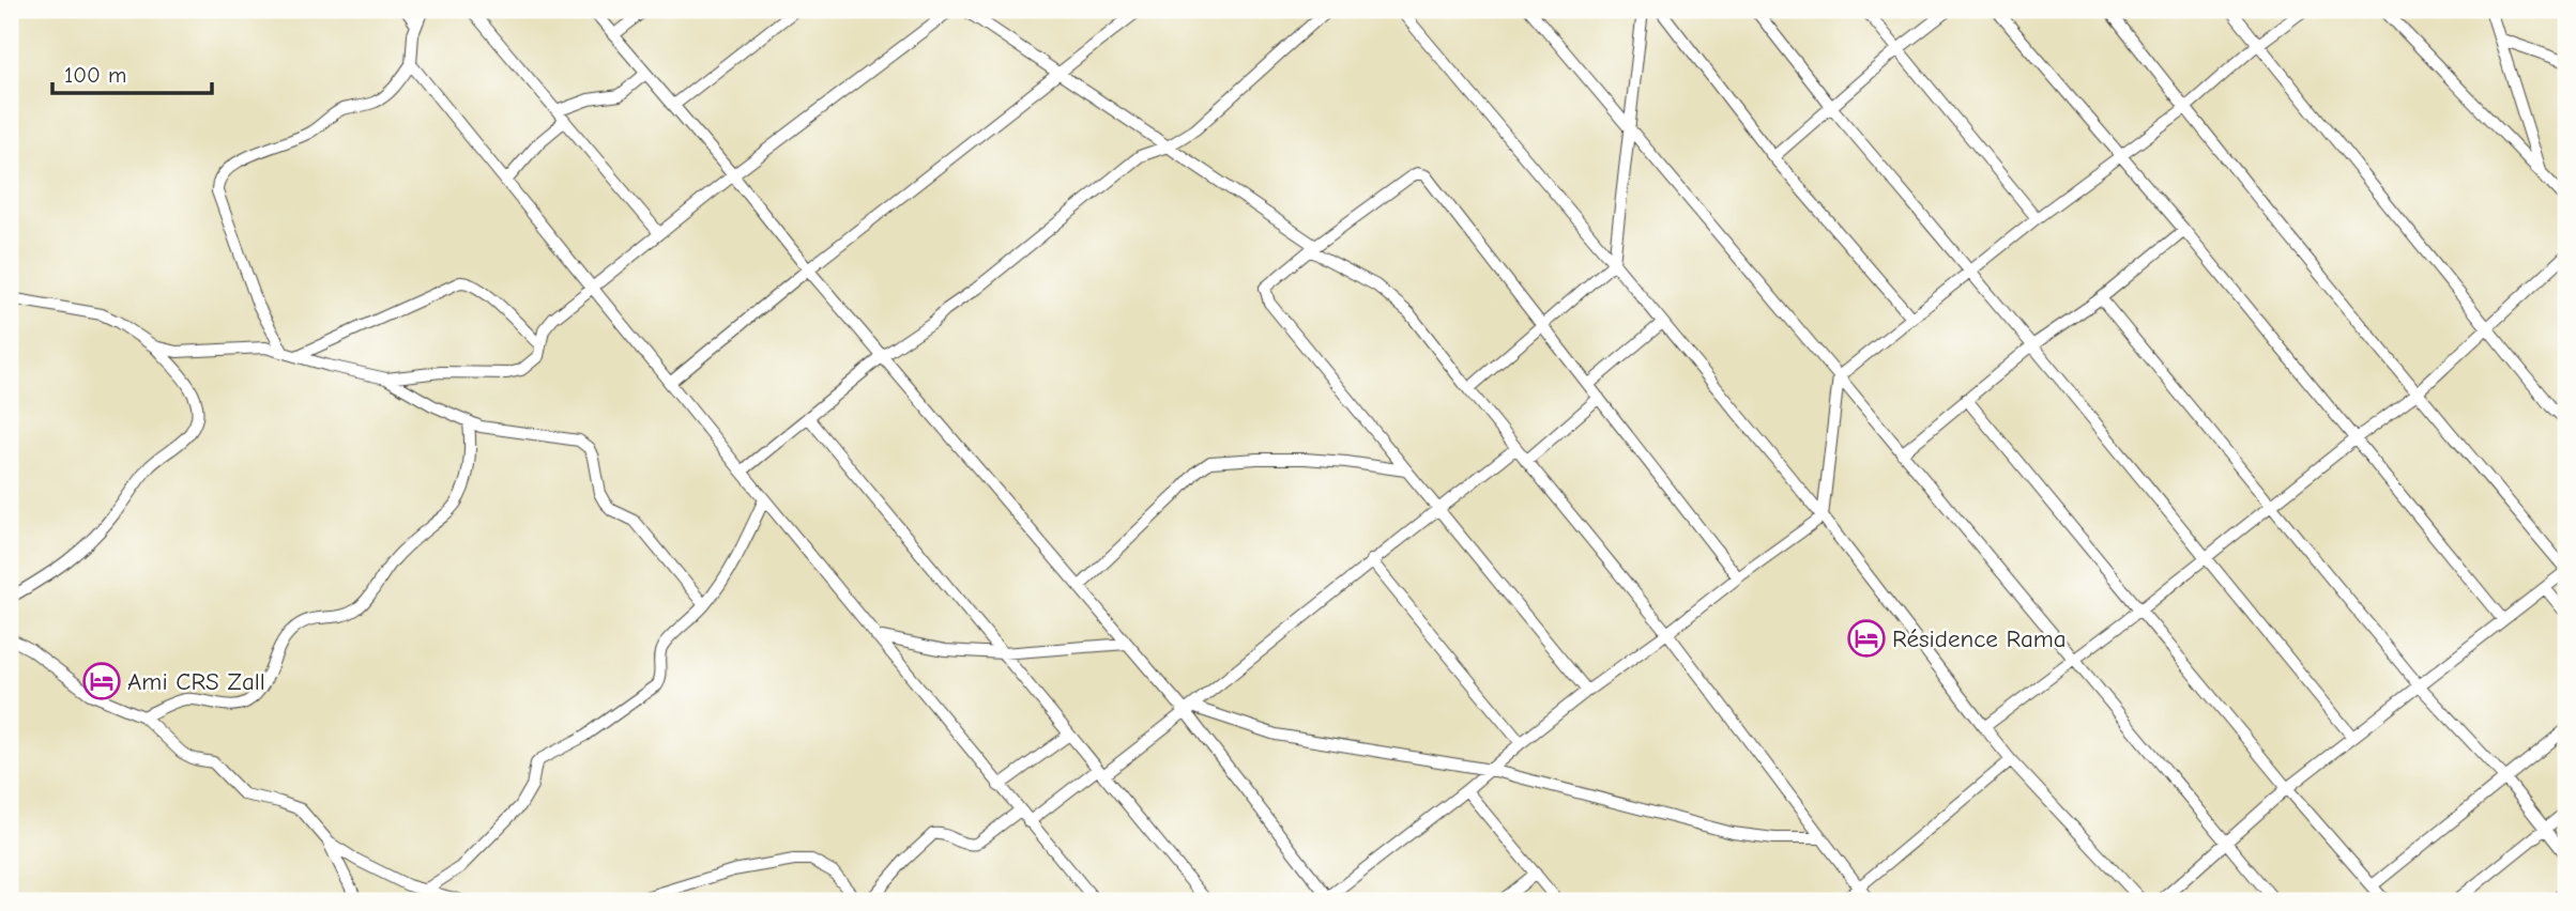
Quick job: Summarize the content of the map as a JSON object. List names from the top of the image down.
{
  "places": {
    "hotel": ["Résidence Rama", "Ami CRS Zall"]
  },
  "scale_bar": "100 m"
}
